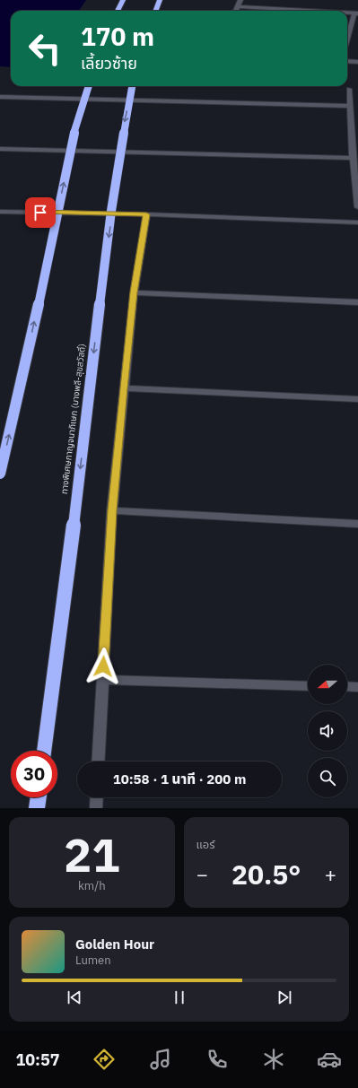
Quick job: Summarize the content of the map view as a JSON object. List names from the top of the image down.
{
  "streets": {
    "highway": ["ทางพิเศษกาญจนาภิเษก (บางพลี-สุขสวัสดิ์)"]
  },
  "north": "left",
  "page": {
    "turn": ["170 m", "เลี้ยวซ้าย"],
    "limit": "30",
    "trip": "10:58 · 1 นาที · 200 m",
    "tile": [
      ["21", "km/h"],
      "แอร์"
    ],
    "heat": ["−", "20.5°", "+"],
    "song": ["Golden Hour", "Lumen"],
    "tabs": "10:57"
  }
}
